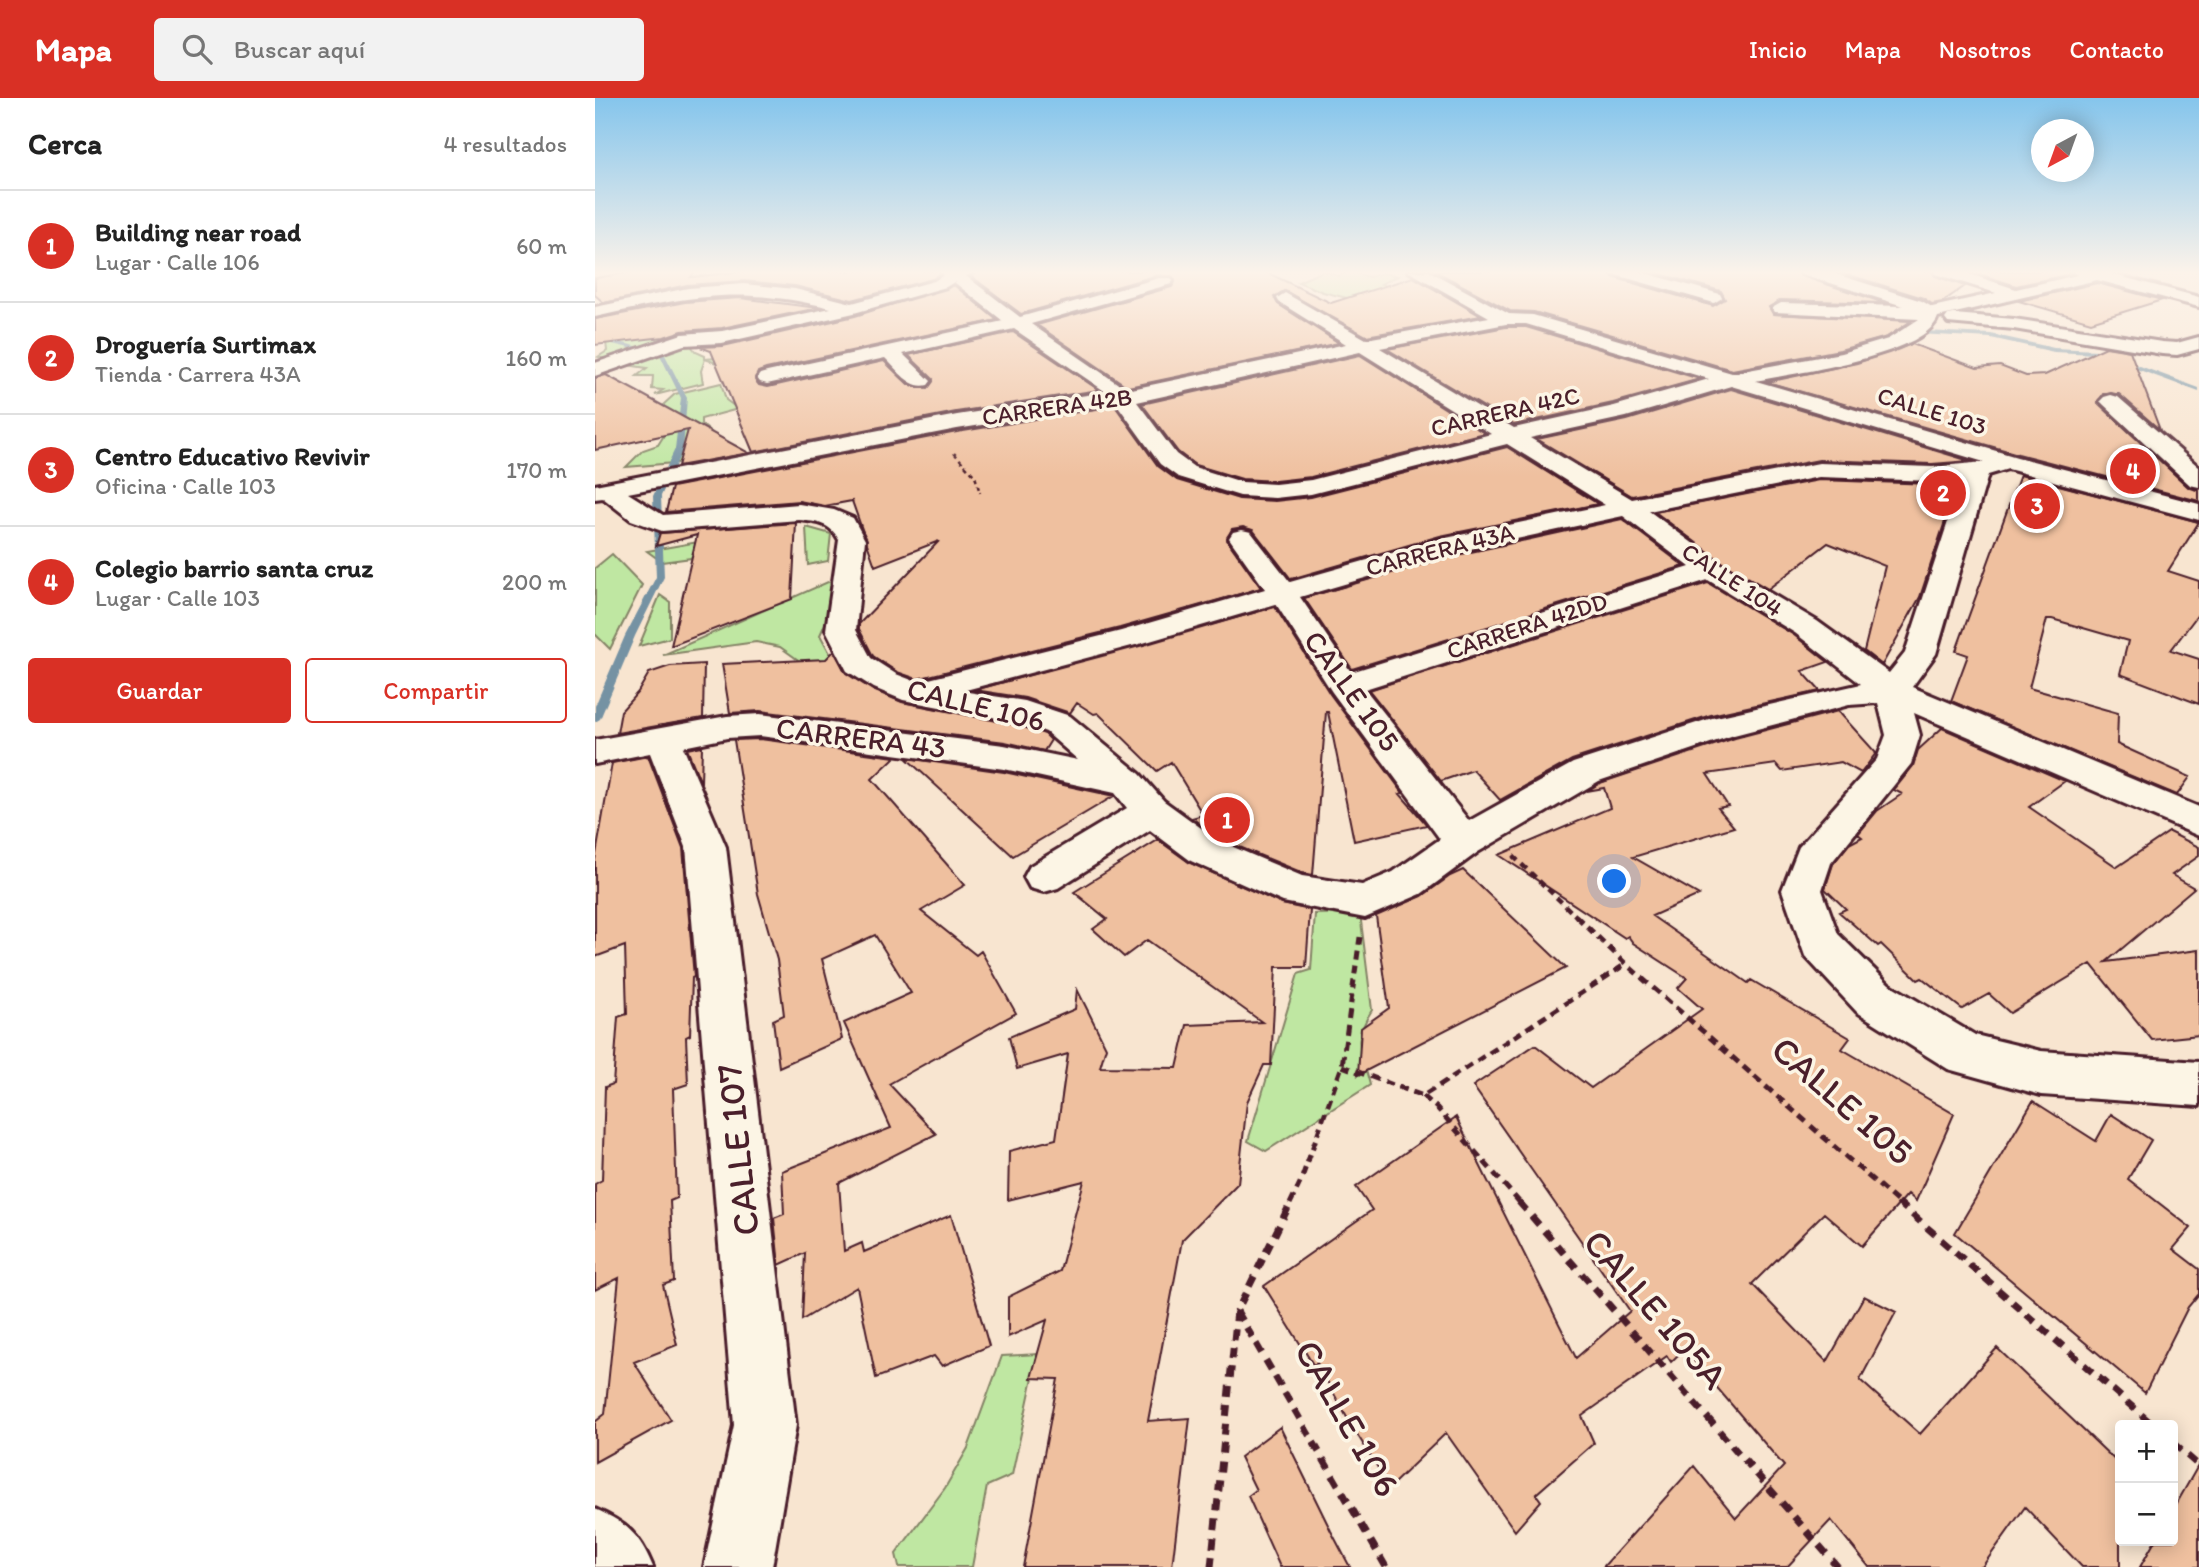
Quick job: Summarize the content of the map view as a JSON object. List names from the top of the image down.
{
  "streets": {
    "street": [
      "CARRERA 42B",
      "CALLE 103",
      "CARRERA 42C",
      "CARRERA 43A",
      "CALLE 104",
      "CARRERA 42DD",
      "CALLE 105",
      "CALLE 106",
      "CARRERA 43",
      "CALLE 107"
    ],
    "path": ["CALLE 105A"]
  },
  "crossings": [
    ["CARRERA 42B", "CARRERA 42C"],
    ["CARRERA 42B", "CALLE 104"],
    ["CARRERA 42B", "CALLE 106"],
    ["CALLE 103", "CARRERA 42C"],
    ["CALLE 103", "CARRERA 43A"],
    ["CARRERA 42C", "CALLE 104"],
    ["CARRERA 43A", "CALLE 104"],
    ["CARRERA 43A", "CALLE 105"],
    ["CARRERA 43A", "CALLE 106"],
    ["CALLE 104", "CARRERA 42DD"],
    ["CARRERA 42DD", "CALLE 105"],
    ["CALLE 106", "CARRERA 43"],
    ["CARRERA 43", "CALLE 107"]
  ],
  "north": "bottom left",
  "page": {
    "header": "Mapa",
    "search": "Buscar aquí",
    "nav": [
      "Inicio",
      "Mapa",
      "Nosotros",
      "Contacto"
    ],
    "heading": ["Cerca", "4 resultados"],
    "list": [
      {
        "mark": "1",
        "name": "Building near road",
        "note": "Lugar · Calle 106",
        "value": "60 m"
      },
      {
        "mark": "2",
        "name": "Droguería Surtimax",
        "note": "Tienda · Carrera 43A",
        "value": "160 m"
      },
      {
        "mark": "3",
        "name": "Centro Educativo Revivir",
        "note": "Oficina · Calle 103",
        "value": "170 m"
      },
      {
        "mark": "4",
        "name": "Colegio barrio santa cruz",
        "note": "Lugar · Calle 103",
        "value": "200 m"
      }
    ],
    "pins": [
      "4",
      "2",
      "3",
      "1"
    ],
    "buttons": ["Guardar", "Compartir"],
    "map_buttons": ["+", "−"]
  }
}
